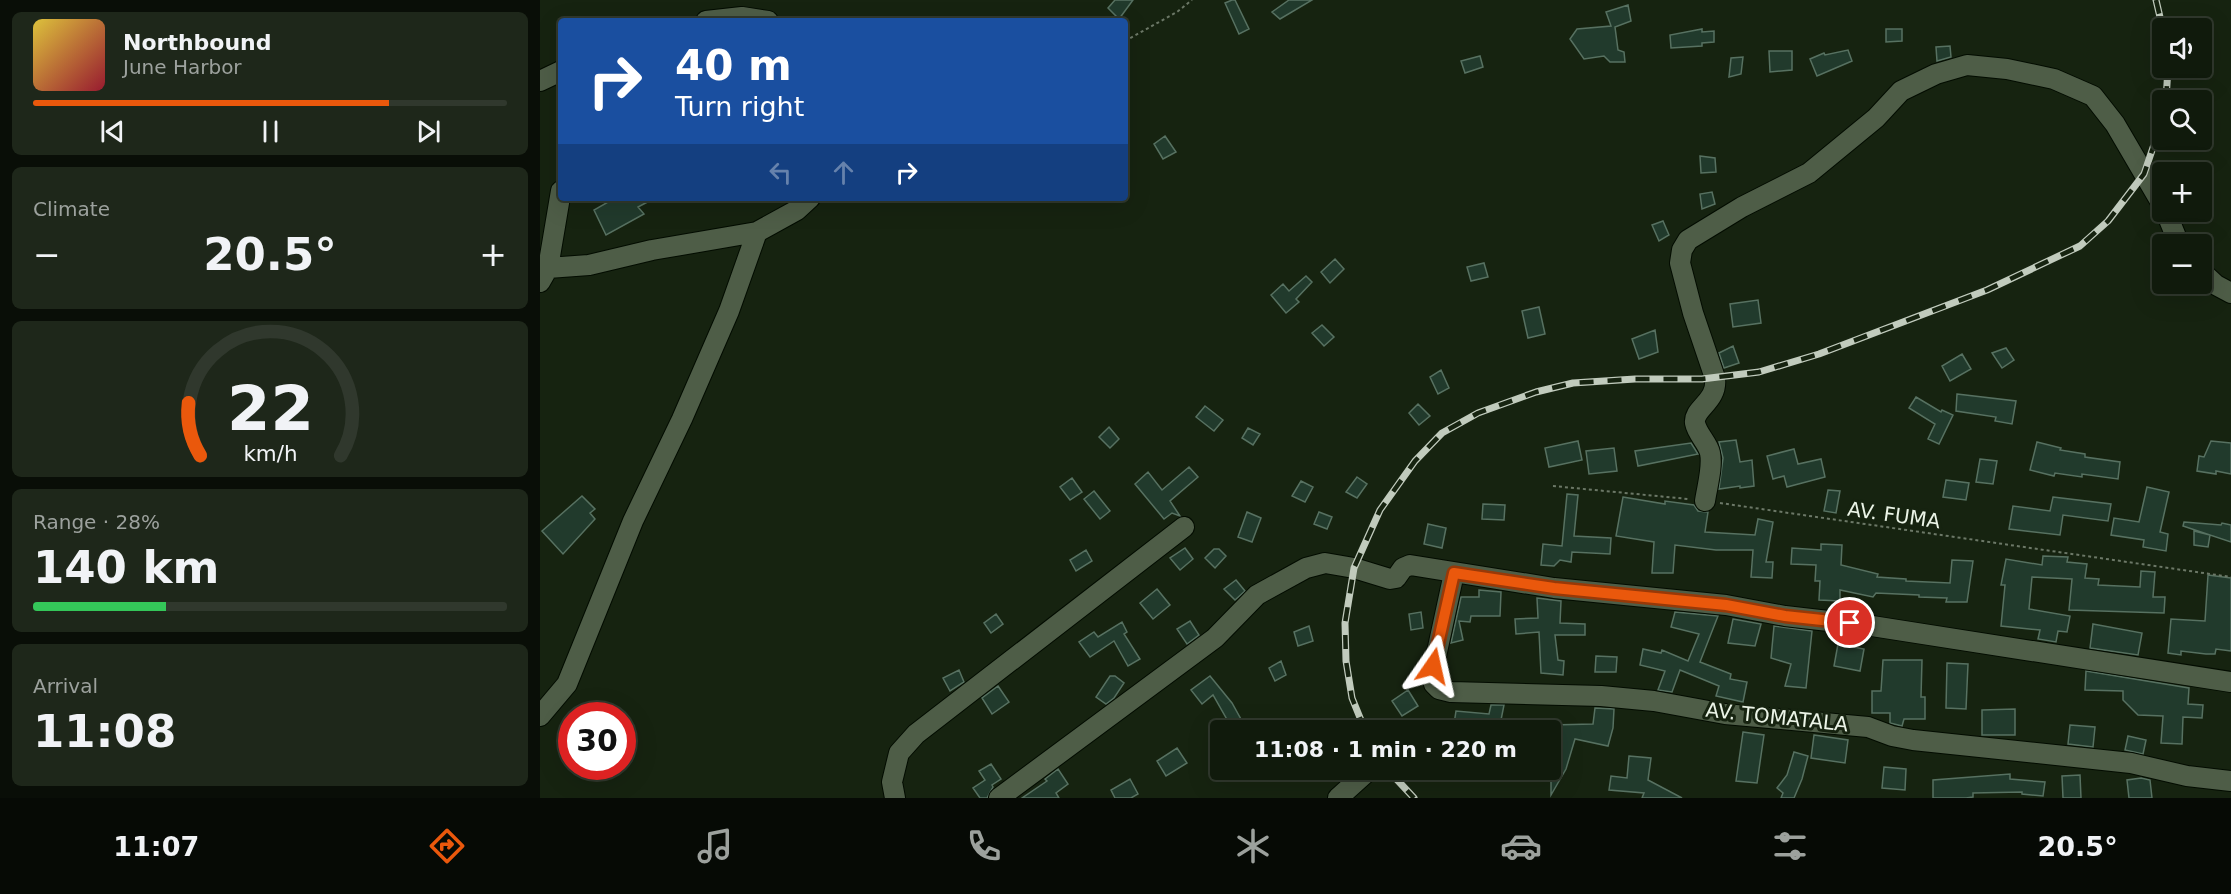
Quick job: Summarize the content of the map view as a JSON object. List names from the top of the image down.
{
  "streets": {
    "street": ["AV. TOMATALA"],
    "path": ["AV. FUMA"]
  },
  "page": {
    "map_buttons": ["+", "−"],
    "turn": ["40 m", "Turn right"],
    "song": ["Northbound", "June Harbor"],
    "tile": [
      "Climate",
      ["Range · 28%", "140 km"],
      ["Arrival", "11:08"]
    ],
    "heat": ["−", "20.5°", "+"],
    "limit": "30",
    "trip": "11:08 · 1 min · 220 m",
    "tabs": ["11:07", "20.5°"],
    "gauge": ["22", "km/h"]
  }
}
